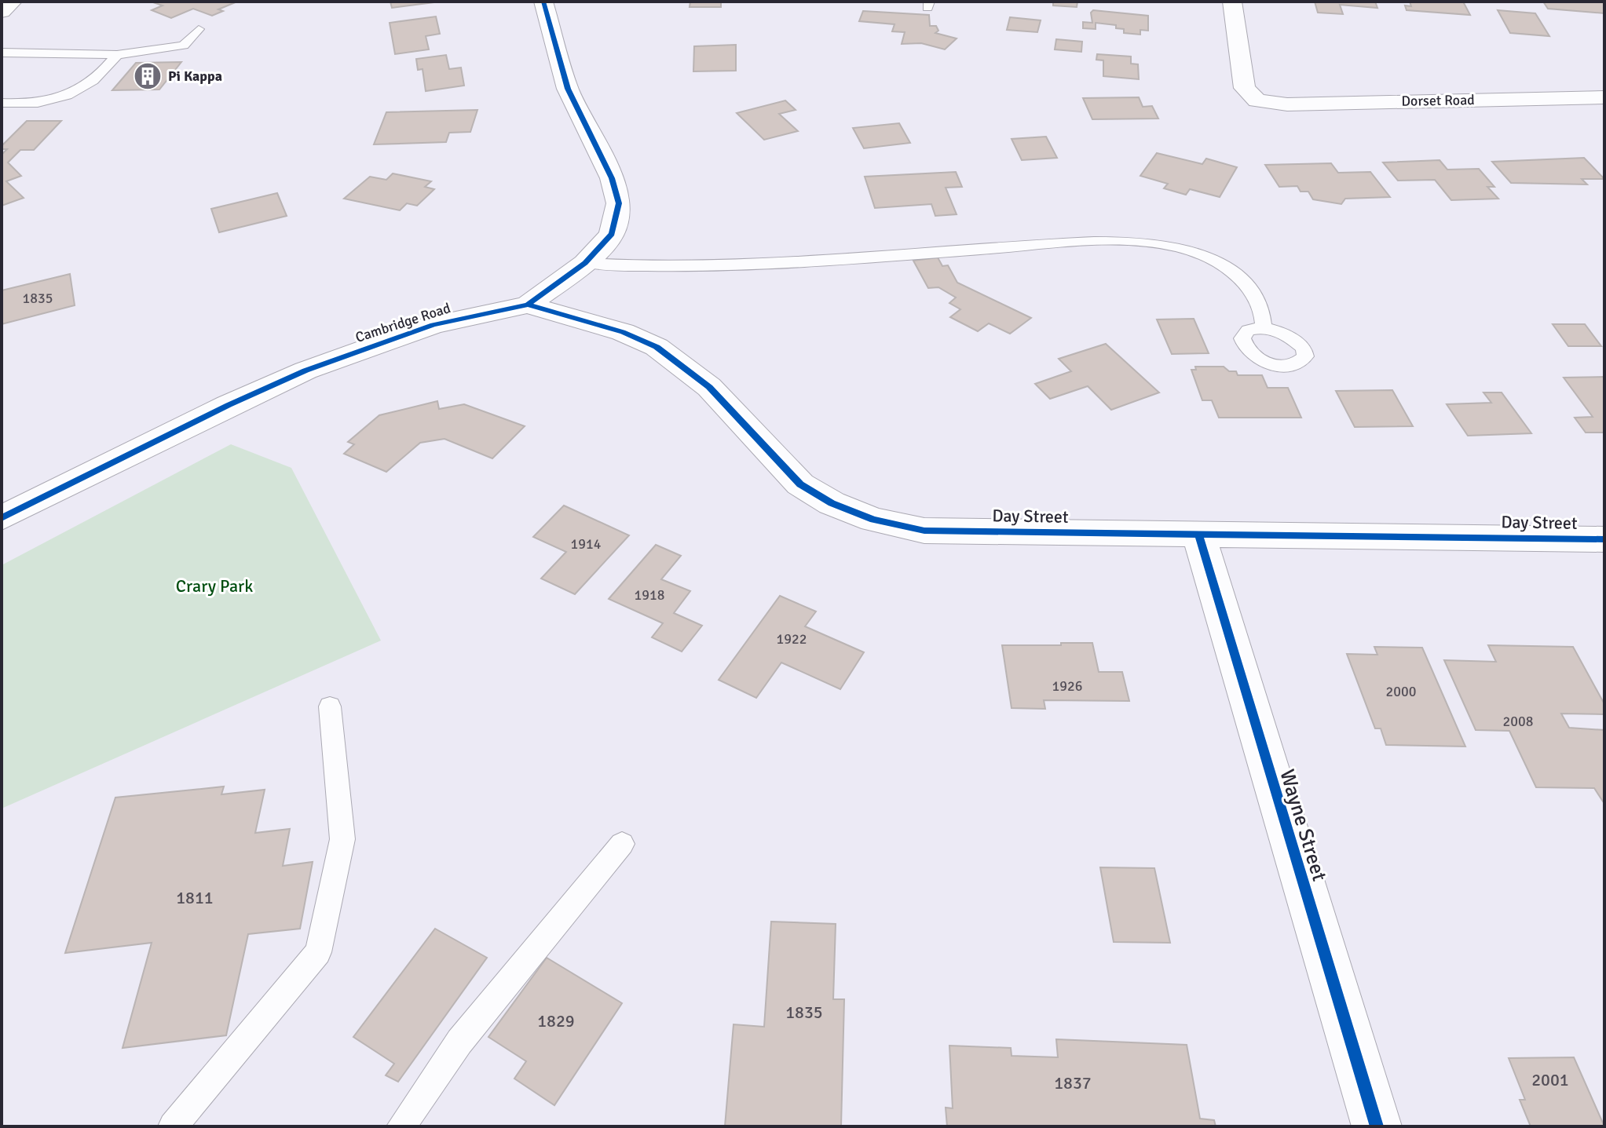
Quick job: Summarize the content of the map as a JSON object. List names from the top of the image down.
{
  "streets": {
    "street": [
      "Dorset Road",
      "Cambridge Road",
      "Day Street",
      "Wayne Street"
    ]
  },
  "crossings": [
    ["Cambridge Road", "Day Street"],
    ["Day Street", "Wayne Street"]
  ],
  "parks": ["Crary Park"],
  "places": {
    "building": ["Pi Kappa"]
  },
  "house_numbers": [
    "1835",
    "1914",
    "1918",
    "1922",
    "1926",
    "2000",
    "2008",
    "1811",
    "1835",
    "1829",
    "2001",
    "1837"
  ]
}
